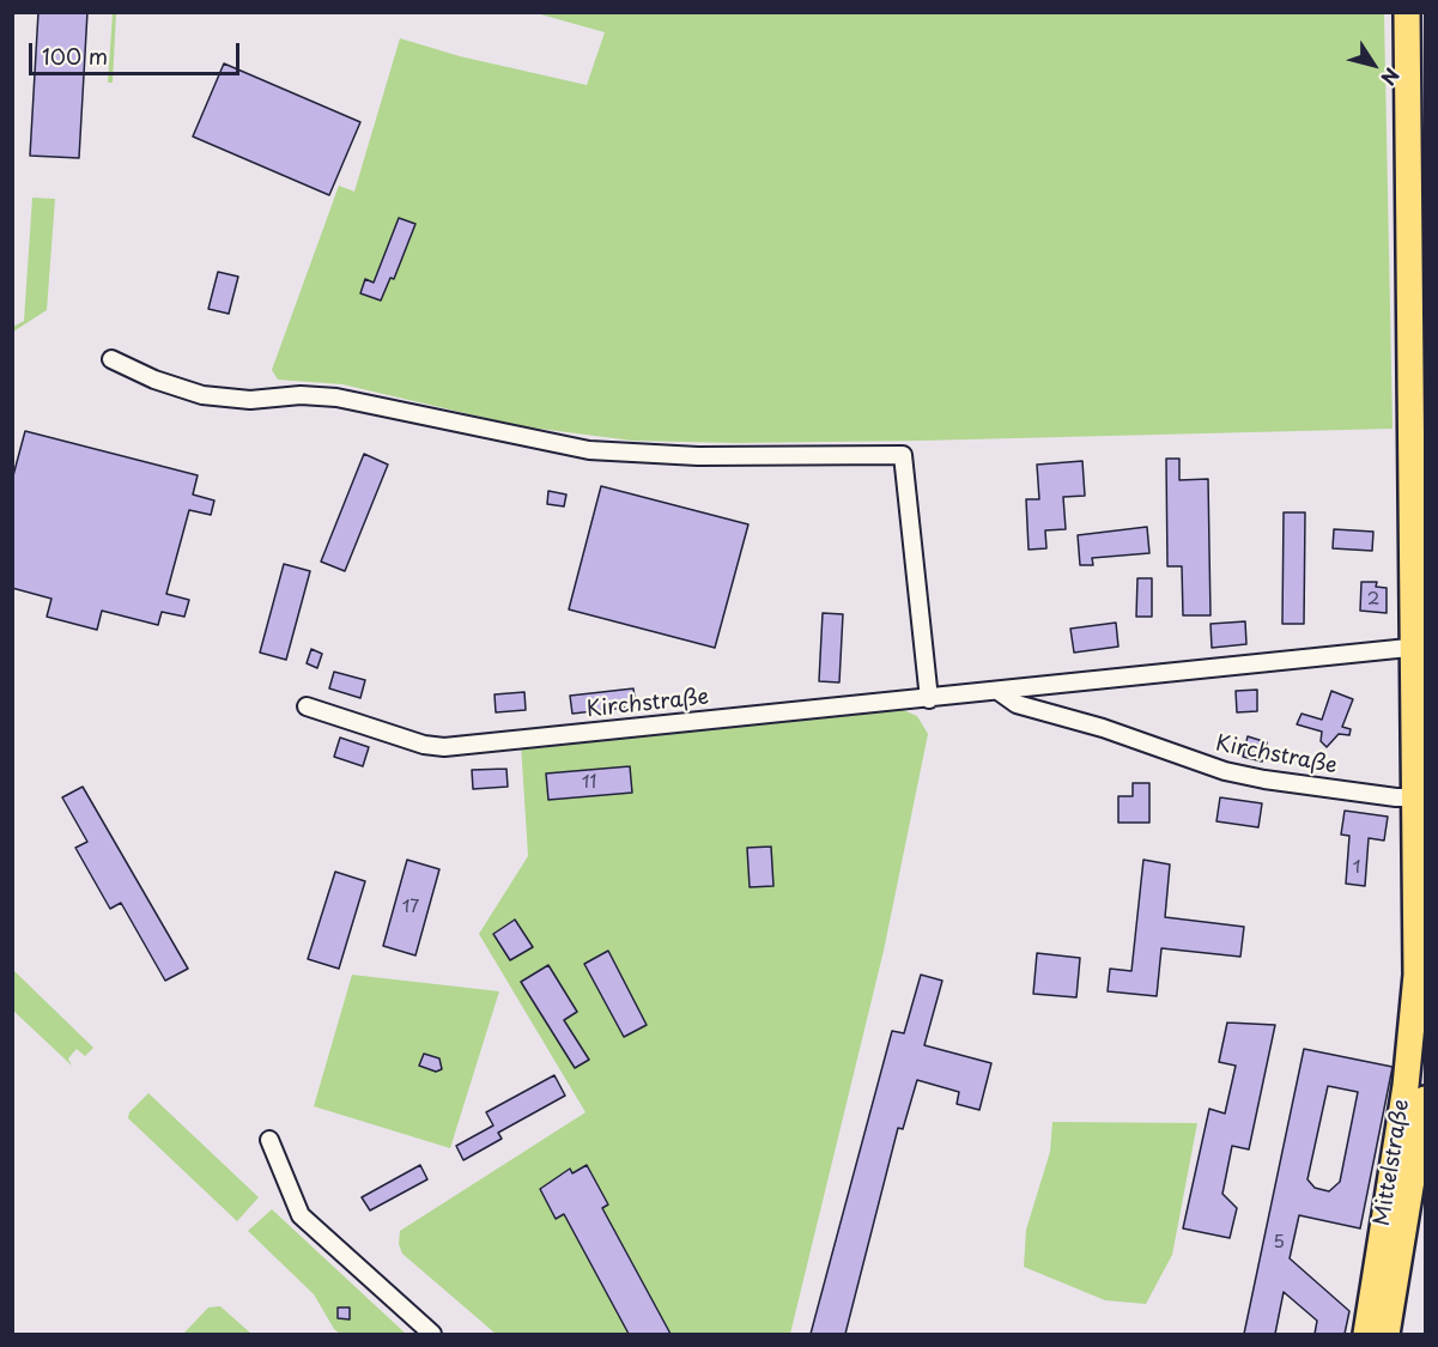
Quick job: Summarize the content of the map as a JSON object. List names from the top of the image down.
{
  "streets": {
    "main road": ["Mittelstraße"],
    "street": ["Kirchstraße"]
  },
  "crossings": [
    ["Kirchstraße", "Mittelstraße"]
  ],
  "house_numbers": [
    "2",
    "11",
    "1",
    "17",
    "5"
  ],
  "scale_bar": "100 m",
  "north": "bottom right"
}
